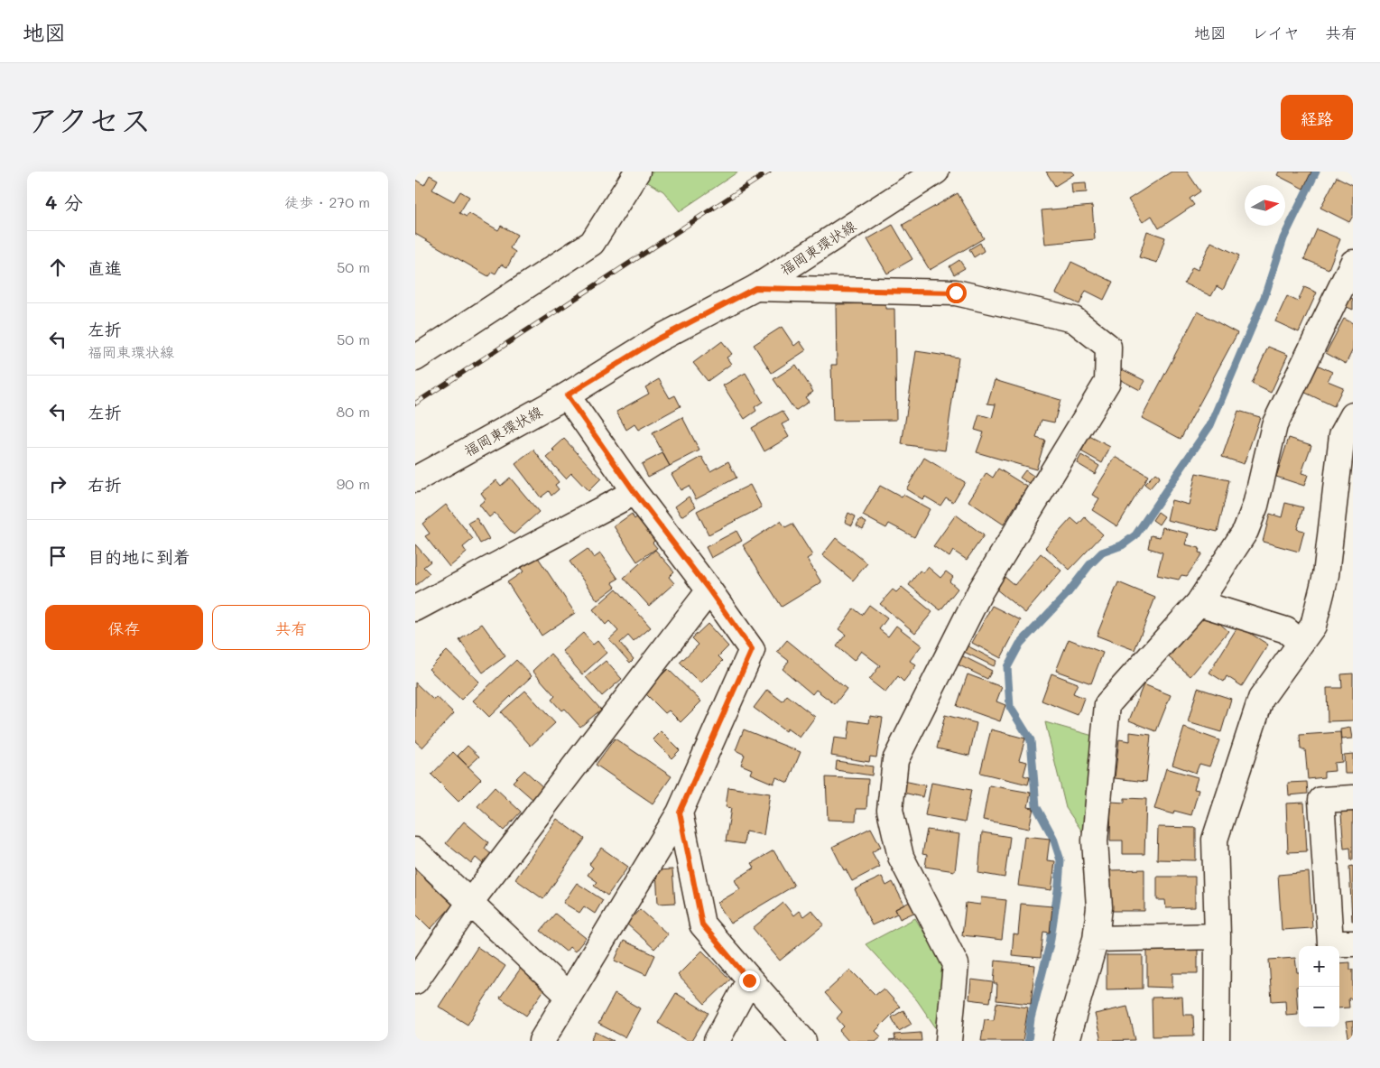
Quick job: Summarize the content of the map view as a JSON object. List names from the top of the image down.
{
  "streets": {
    "street": ["福岡東環状線"]
  },
  "north": "right",
  "page": {
    "header": "地図",
    "nav": ["地図", "レイヤ", "共有"],
    "title": "アクセス",
    "buttons": [
      "経路",
      ["保存", "共有"]
    ],
    "heading": ["4 分", "徒歩 · 270 m"],
    "list": [
      ["直進", "50 m"],
      ["左折", "福岡東環状線", "50 m"],
      ["左折", "80 m"],
      ["右折", "90 m"],
      "目的地に到着"
    ],
    "map_buttons": ["+", "−"]
  }
}
